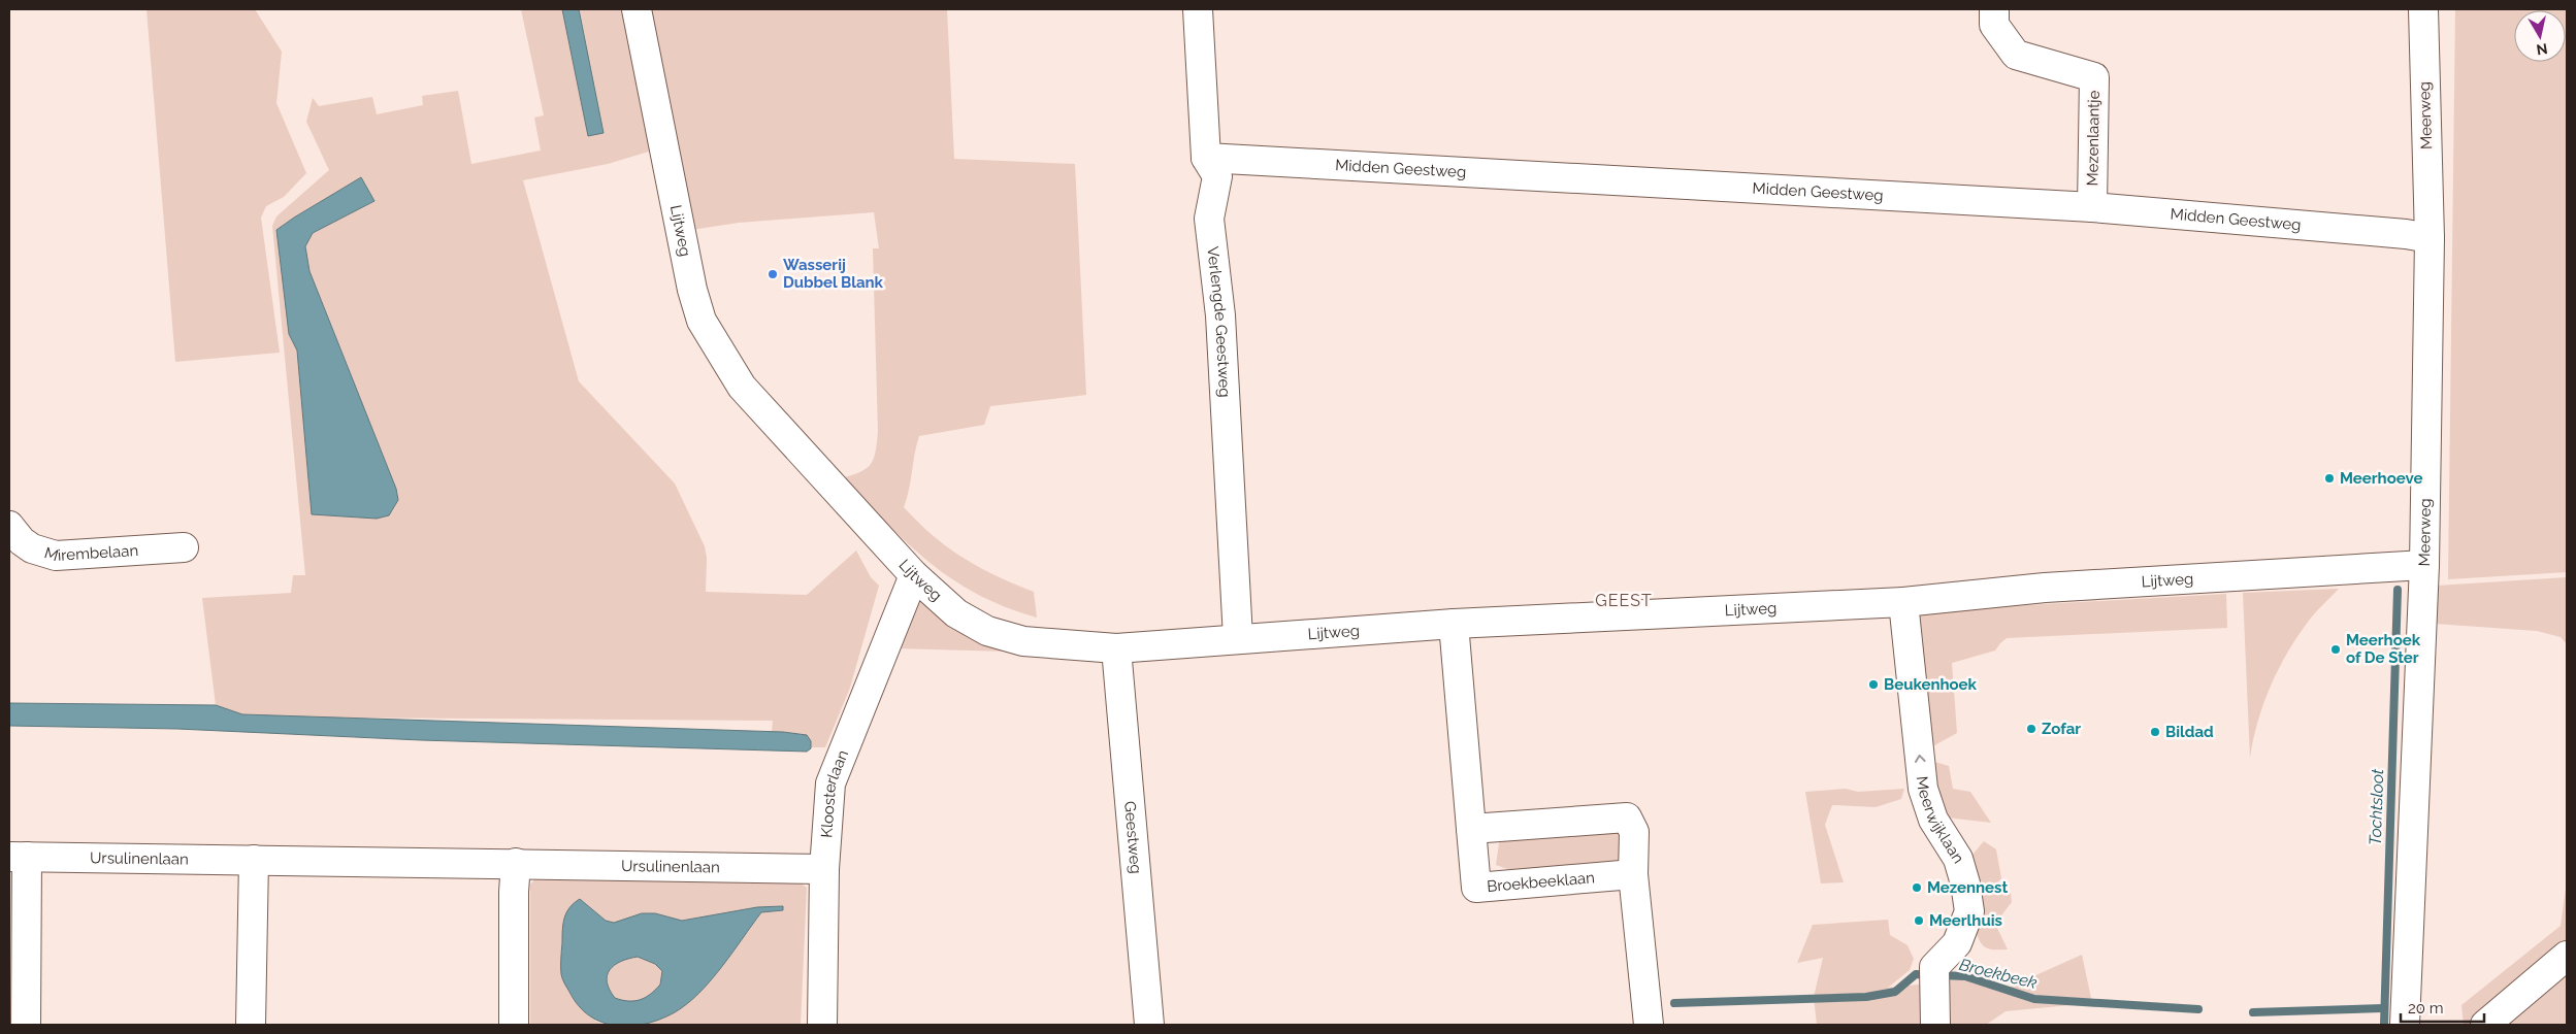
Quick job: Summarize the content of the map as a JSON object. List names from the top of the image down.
{
  "streets": {
    "street": [
      "Meerweg",
      "Mezenlaantje",
      "Midden Geestweg",
      "Lijtweg",
      "Verlengde Geestweg",
      "Mirembelaan",
      "Kloosterlaan",
      "Meerwijklaan",
      "Geestweg",
      "Ursulinenlaan",
      "Broekbeeklaan"
    ]
  },
  "crossings": [
    ["Meerweg", "Midden Geestweg"],
    ["Meerweg", "Lijtweg"],
    ["Mezenlaantje", "Midden Geestweg"],
    ["Midden Geestweg", "Verlengde Geestweg"],
    ["Lijtweg", "Verlengde Geestweg"],
    ["Lijtweg", "Kloosterlaan"],
    ["Lijtweg", "Meerwijklaan"],
    ["Lijtweg", "Geestweg"],
    ["Lijtweg", "Broekbeeklaan"],
    ["Kloosterlaan", "Ursulinenlaan"]
  ],
  "one_way": ["Meerwijklaan"],
  "districts": ["GEEST"],
  "water": ["Tochtsloot", "Broekbeek"],
  "places": [
    "Wasserij Dubbel Blank",
    "Meerhoeve",
    "Meerhoek of De Ster",
    "Beukenhoek",
    "Zofar",
    "Bildad",
    "Mezennest",
    "Meerlhuis"
  ],
  "scale_bar": "20 m",
  "north": "bottom"
}
